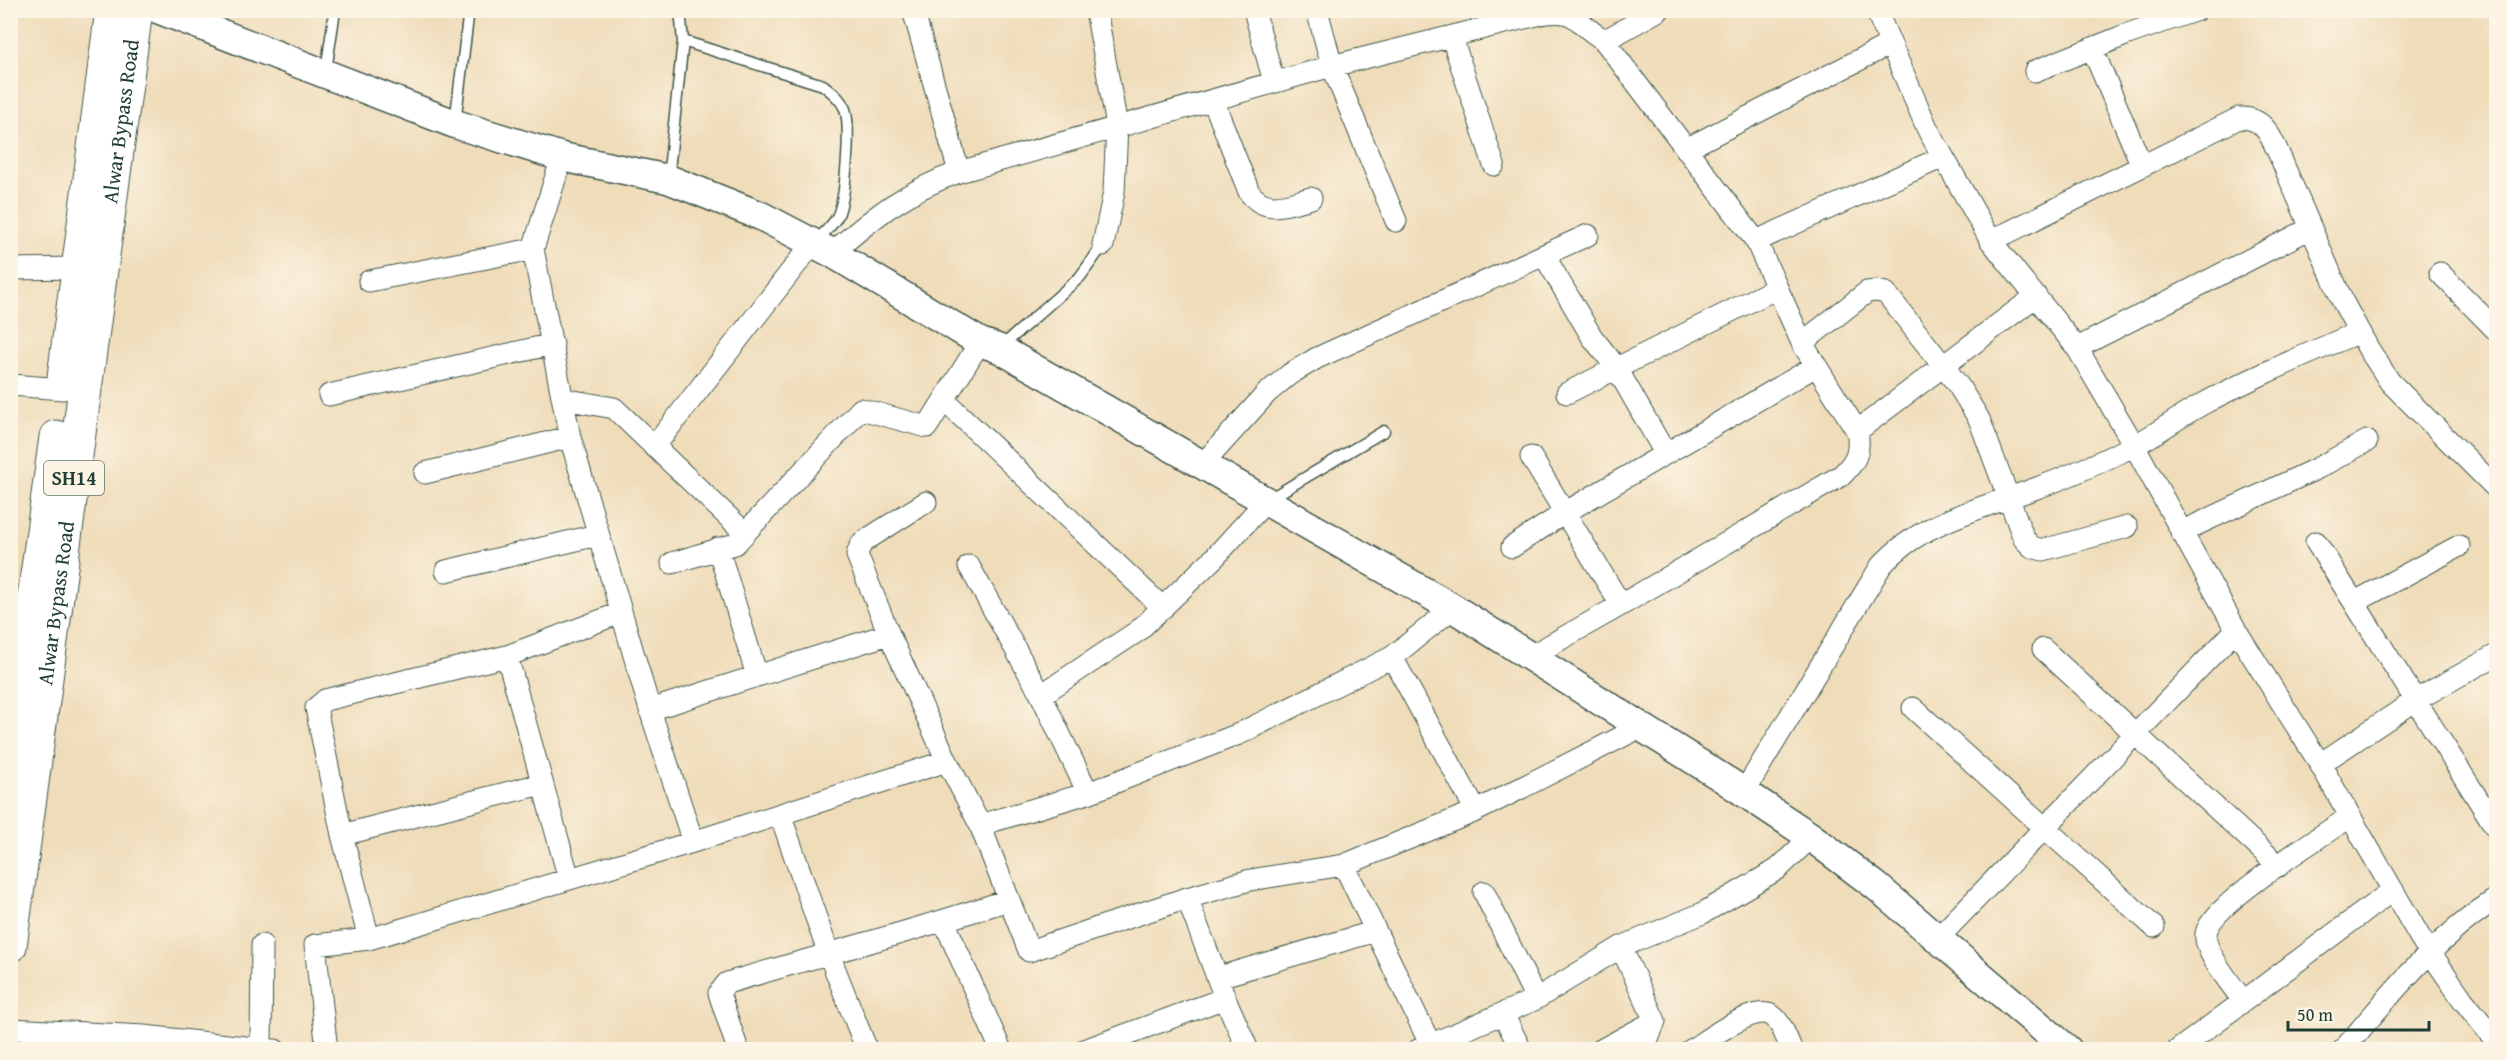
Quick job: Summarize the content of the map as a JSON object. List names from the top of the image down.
{
  "streets": {
    "main road": ["Alwar Bypass Road", "SH14"]
  },
  "scale_bar": "50 m"
}
